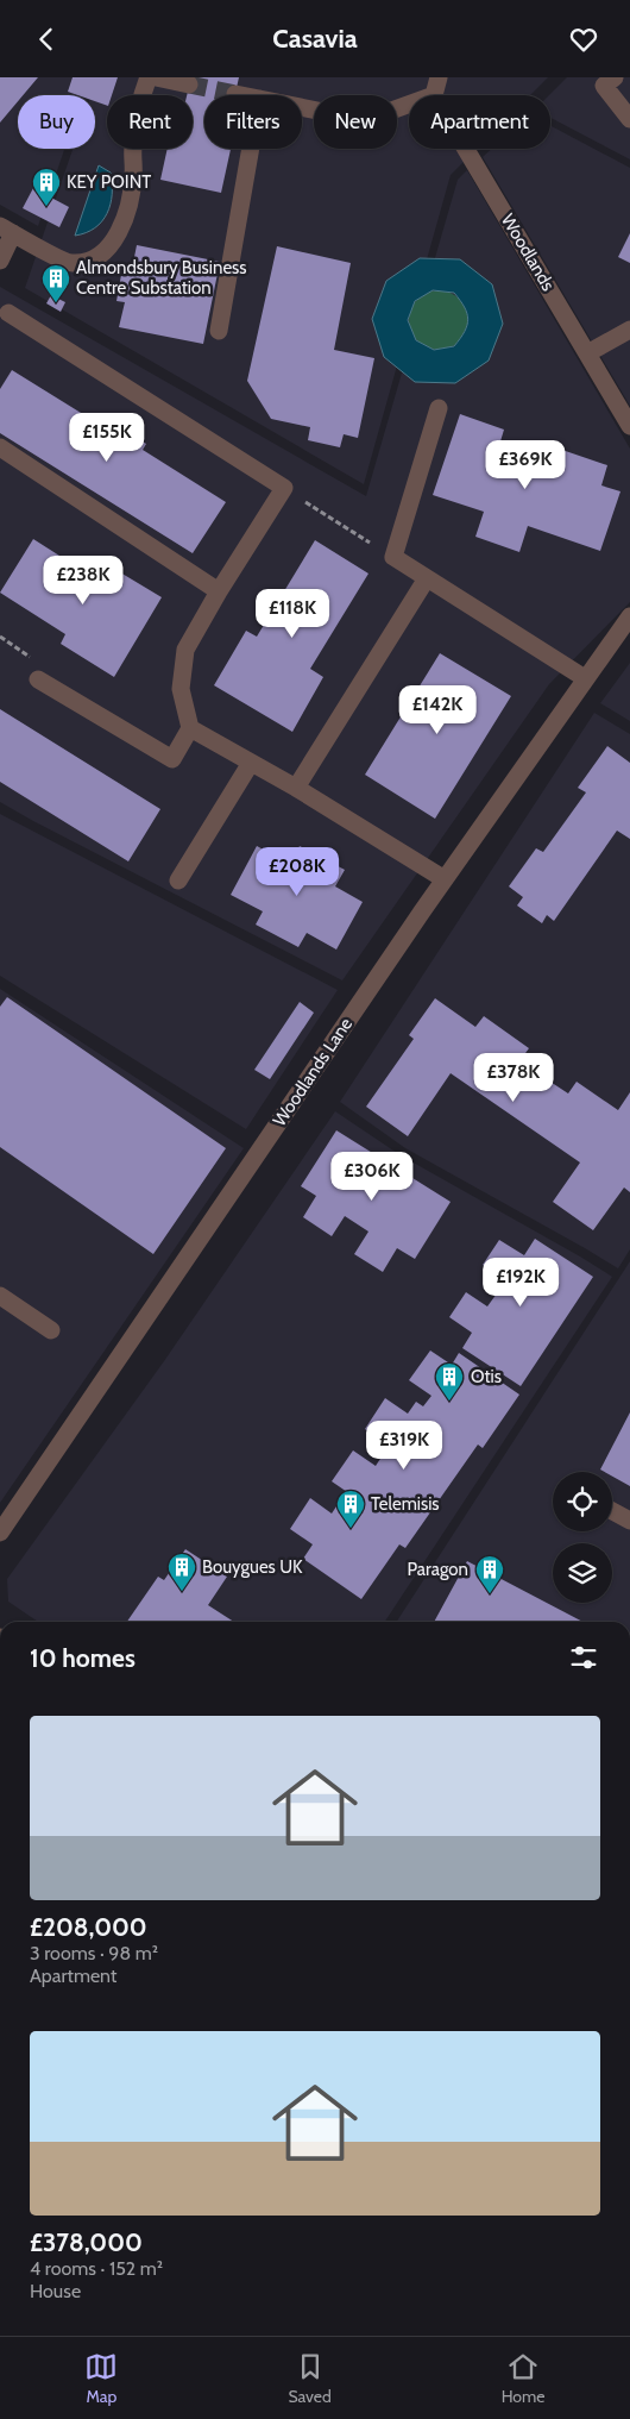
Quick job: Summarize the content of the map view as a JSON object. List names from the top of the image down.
{
  "streets": {
    "street": ["Woodlands", "Woodlands Lane"]
  },
  "places": {
    "building": [
      "KEY POINT",
      "Almondsbury Business Centre Substation",
      "Otis",
      "Telemisis",
      "Bouygues UK",
      "Paragon"
    ]
  },
  "page": {
    "header": "Casavia",
    "chip": [
      "Buy",
      "Rent",
      "Filters",
      "New",
      "Apartment"
    ],
    "price": [
      "£155K",
      "£369K",
      "£238K",
      "£118K",
      "£142K",
      "£208K",
      "£378K",
      "£306K",
      "£192K",
      "£319K"
    ],
    "heading": "10 homes",
    "list": [
      {
        "name": "£208,000",
        "note": "3 rooms · 98 m² · Apartment"
      },
      {
        "name": "£378,000",
        "note": "4 rooms · 152 m² · House"
      }
    ],
    "tabs": ["Map", "Saved", "Home"]
  }
}
